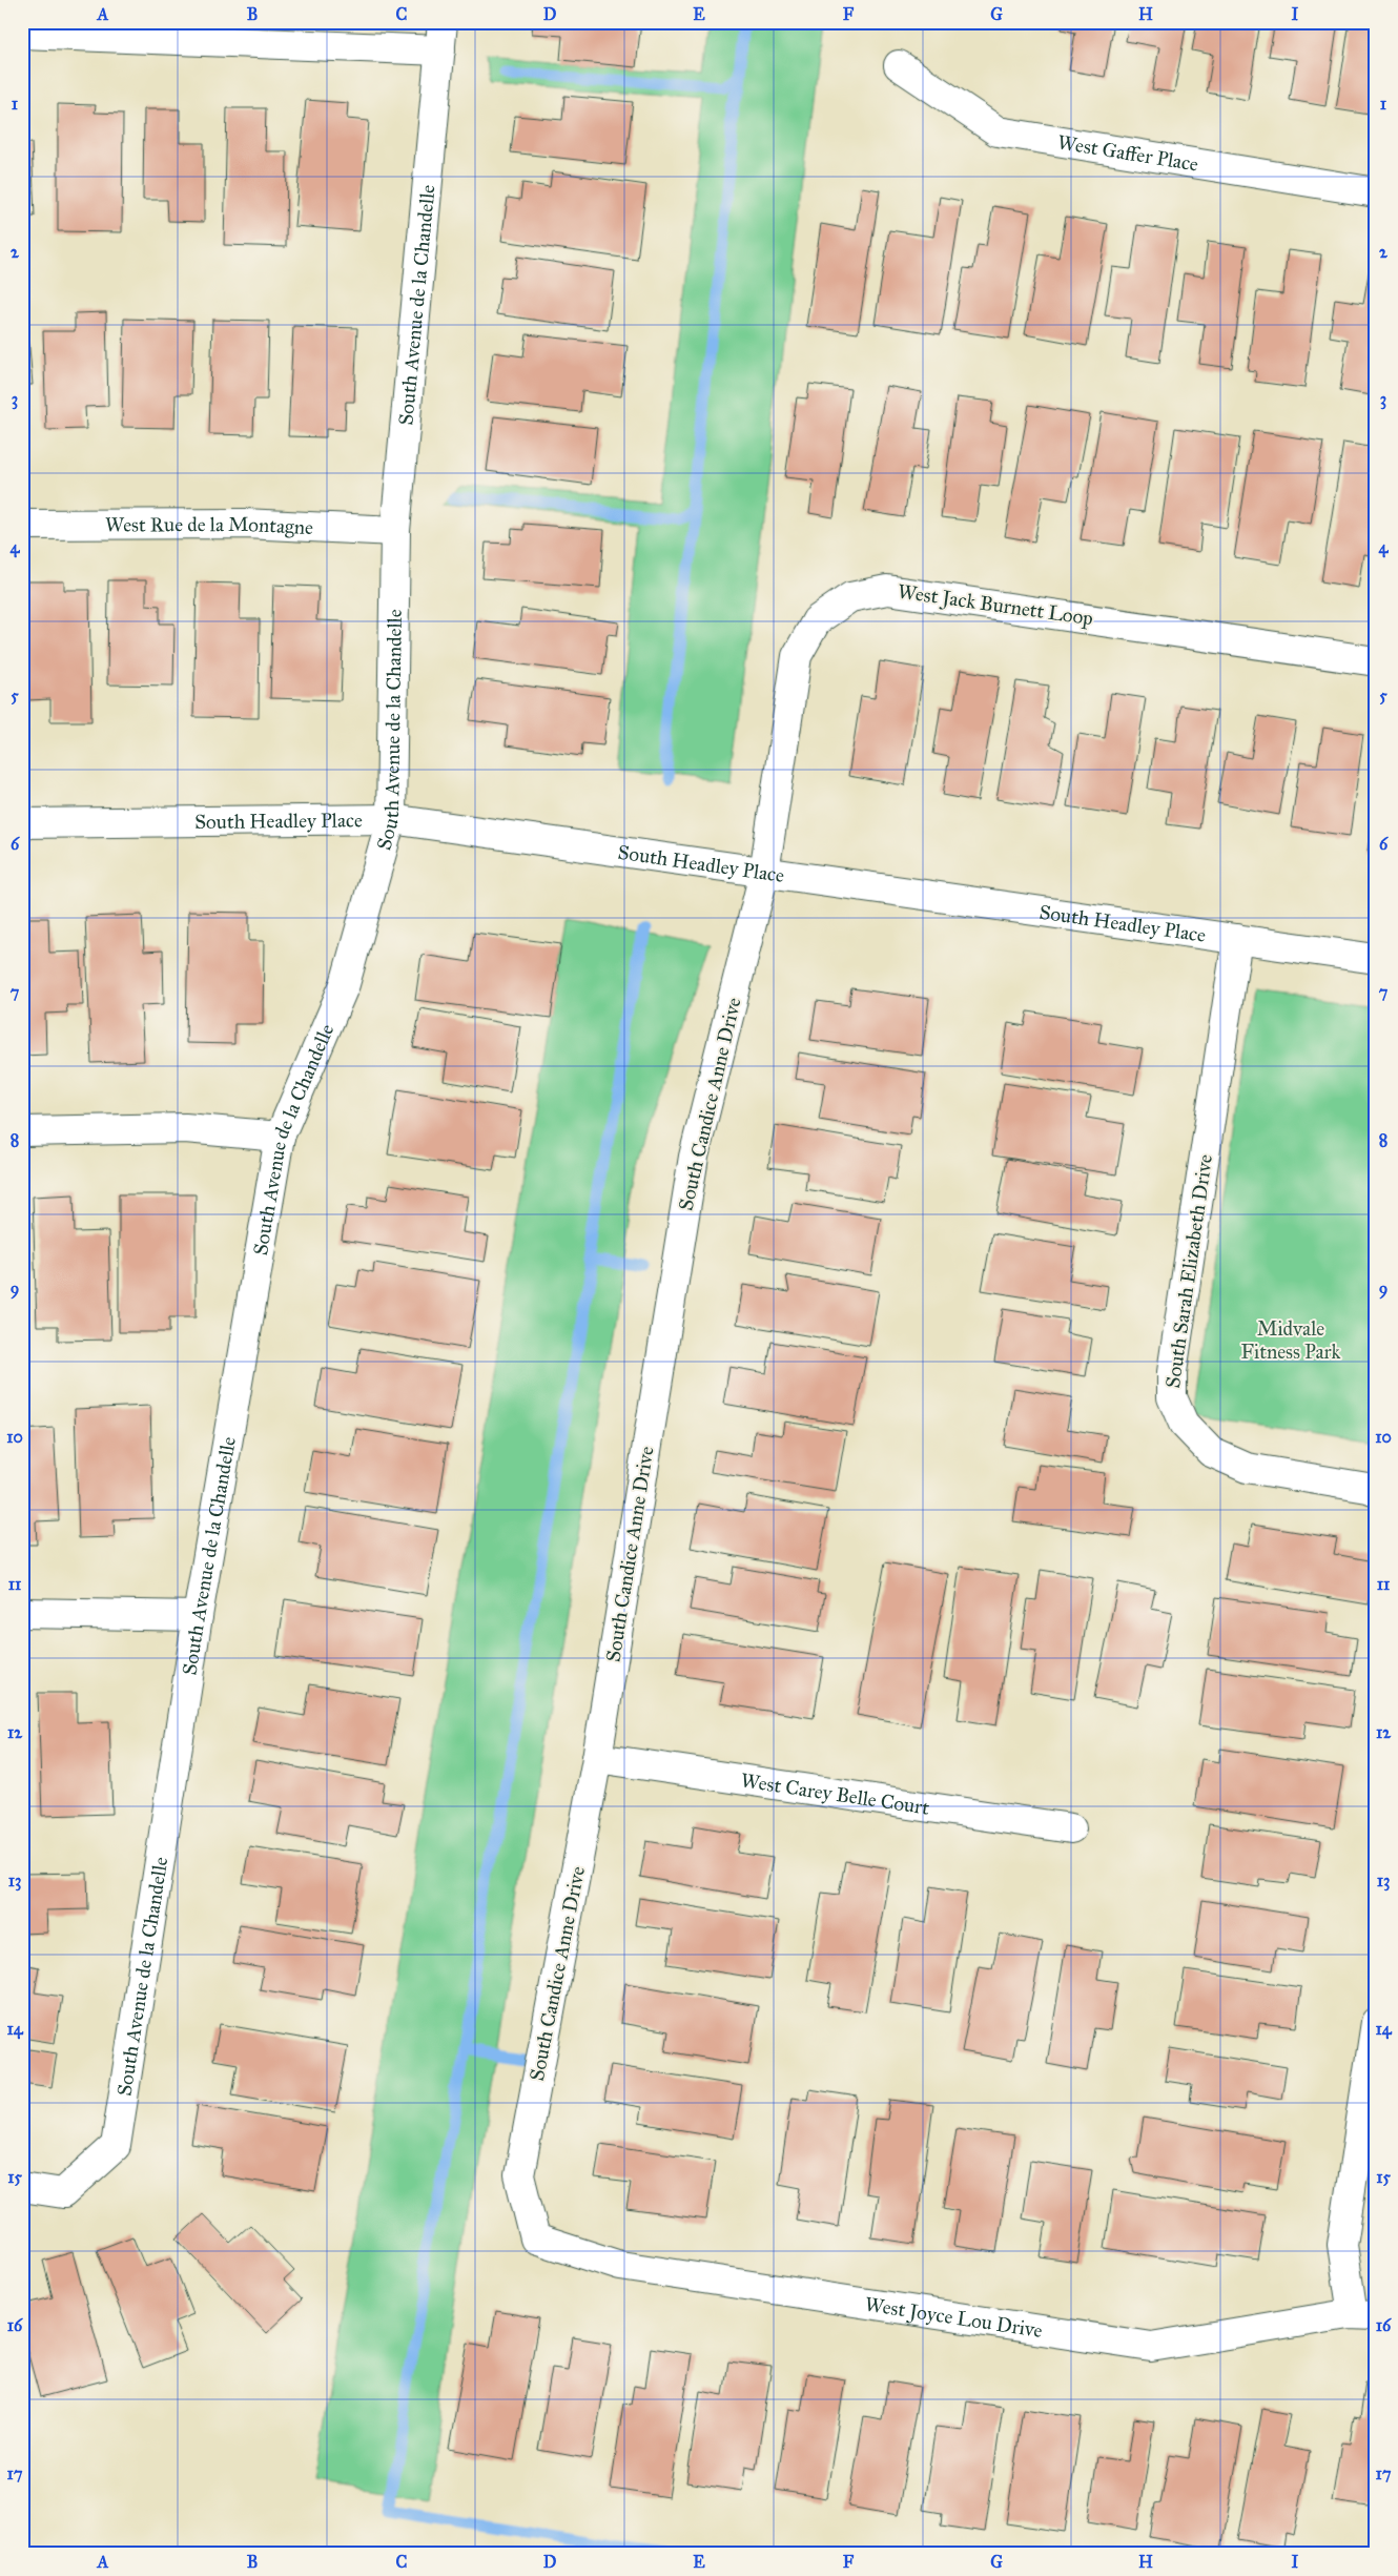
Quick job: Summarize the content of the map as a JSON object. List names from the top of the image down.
{
  "streets": {
    "street": [
      "West Gaffer Place",
      "South Avenue de la Chandelle",
      "West Rue de la Montagne",
      "West Jack Burnett Loop",
      "South Headley Place",
      "South Candice Anne Drive",
      "South Sarah Elizabeth Drive",
      "West Carey Belle Court",
      "West Joyce Lou Drive"
    ]
  },
  "crossings": [
    ["South Avenue de la Chandelle", "West Rue de la Montagne"],
    ["South Avenue de la Chandelle", "South Headley Place"],
    ["West Jack Burnett Loop", "South Headley Place"],
    ["West Jack Burnett Loop", "South Candice Anne Drive"],
    ["South Headley Place", "South Candice Anne Drive"],
    ["South Headley Place", "South Sarah Elizabeth Drive"],
    ["South Candice Anne Drive", "West Carey Belle Court"],
    ["South Candice Anne Drive", "West Joyce Lou Drive"]
  ],
  "parks": ["Midvale Fitness Park"],
  "grid": {
    "columns": [
      "A",
      "B",
      "C",
      "D",
      "E",
      "F",
      "G",
      "H",
      "I"
    ],
    "rows": [
      "1",
      "2",
      "3",
      "4",
      "5",
      "6",
      "7",
      "8",
      "9",
      "10",
      "11",
      "12",
      "13",
      "14",
      "15",
      "16",
      "17"
    ]
  }
}
